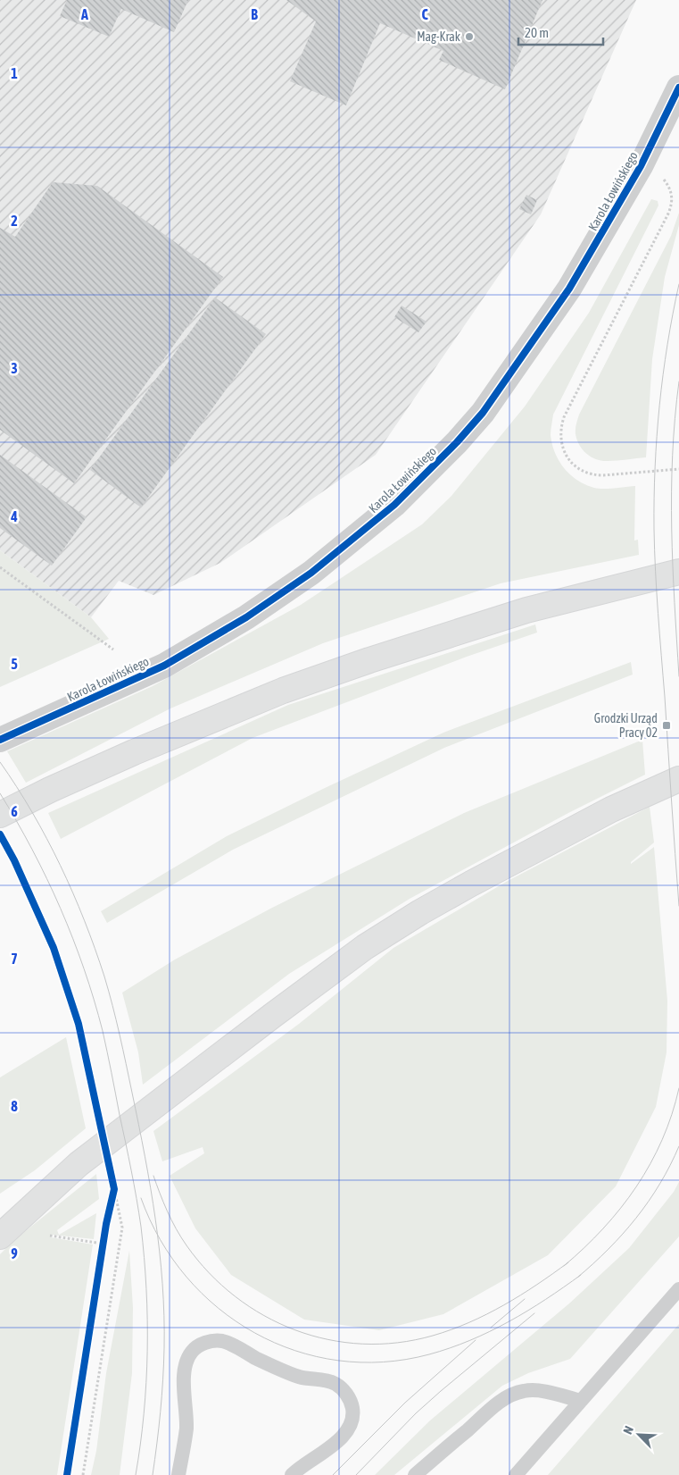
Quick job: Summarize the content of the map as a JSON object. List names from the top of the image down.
{
  "streets": {
    "street": ["Karola Łowińskiego"]
  },
  "places": {
    "other": ["Mag-Krak"],
    "transit": ["Grodzki Urząd Pracy 02"]
  },
  "scale_bar": "20 m",
  "north": "top left",
  "grid": {
    "columns": ["A", "B", "C"],
    "rows": [
      "1",
      "2",
      "3",
      "4",
      "5",
      "6",
      "7",
      "8",
      "9"
    ]
  }
}
